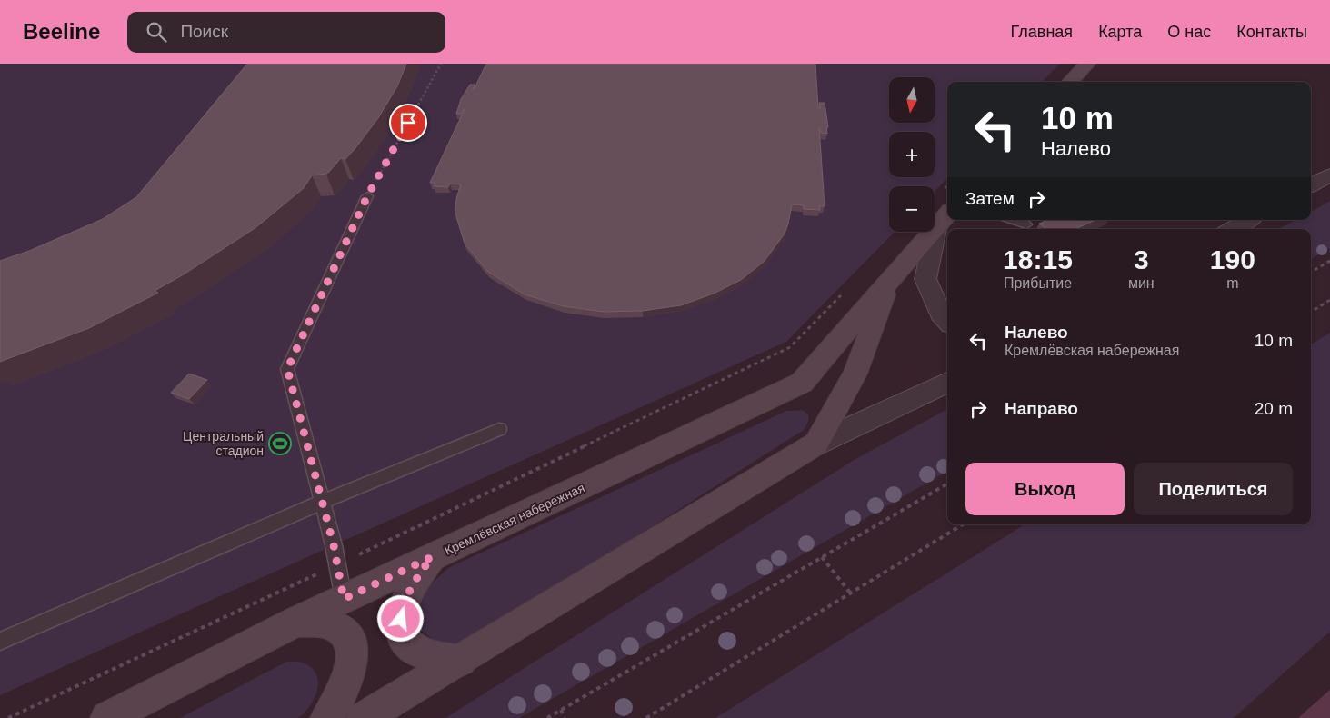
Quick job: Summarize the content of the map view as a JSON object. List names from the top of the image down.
{
  "streets": {
    "main road": ["Кремлёвская набережная"]
  },
  "places": {
    "sports": ["Центральный стадион"]
  },
  "north": "bottom",
  "page": {
    "header": "Beeline",
    "search": "Поиск",
    "nav": [
      "Главная",
      "Карта",
      "О нас",
      "Контакты"
    ],
    "map_buttons": ["+", "−"],
    "turn": ["10 m", "Налево"],
    "then": "Затем",
    "eta": [
      "18:15",
      "Прибытие",
      "3",
      "мин",
      "190",
      "m"
    ],
    "list": [
      {
        "name": "Налево",
        "note": "Кремлёвская набережная",
        "value": "10 m"
      },
      {
        "name": "Направо",
        "value": "20 m"
      }
    ],
    "buttons": ["Выход", "Поделиться"]
  }
}
